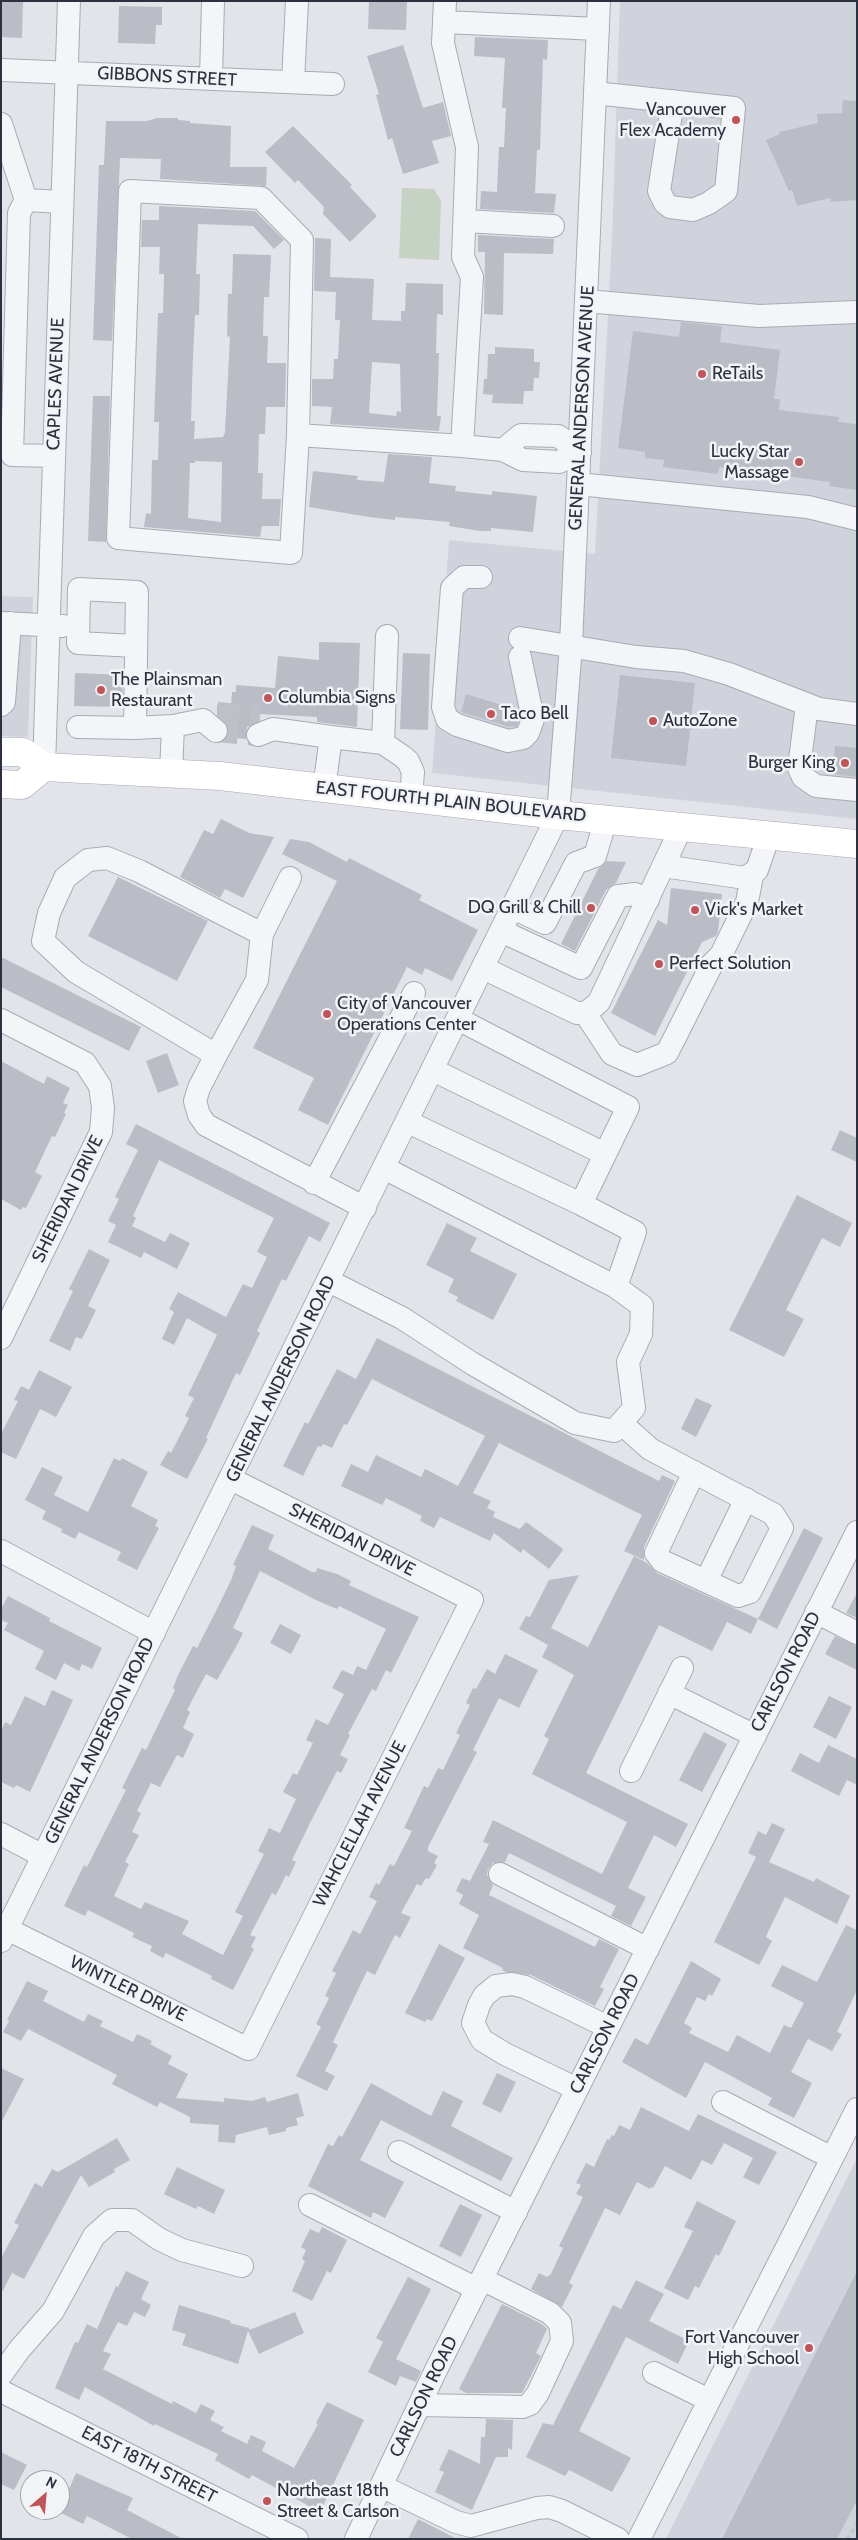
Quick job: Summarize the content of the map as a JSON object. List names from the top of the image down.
{
  "streets": {
    "main road": ["EAST FOURTH PLAIN BOULEVARD"],
    "street": [
      "GIBBONS STREET",
      "CAPLES AVENUE",
      "GENERAL ANDERSON AVENUE",
      "SHERIDAN DRIVE",
      "GENERAL ANDERSON ROAD",
      "CARLSON ROAD",
      "WAHCLELLAH AVENUE",
      "WINTLER DRIVE",
      "EAST 18TH STREET"
    ]
  },
  "crossings": [
    ["GIBBONS STREET", "CAPLES AVENUE"],
    ["CAPLES AVENUE", "EAST FOURTH PLAIN BOULEVARD"],
    ["GENERAL ANDERSON AVENUE", "EAST FOURTH PLAIN BOULEVARD"],
    ["GENERAL ANDERSON AVENUE", "GENERAL ANDERSON ROAD"],
    ["EAST FOURTH PLAIN BOULEVARD", "GENERAL ANDERSON ROAD"],
    ["SHERIDAN DRIVE", "GENERAL ANDERSON ROAD"],
    ["SHERIDAN DRIVE", "WAHCLELLAH AVENUE"],
    ["GENERAL ANDERSON ROAD", "WINTLER DRIVE"],
    ["WAHCLELLAH AVENUE", "WINTLER DRIVE"]
  ],
  "places": [
    "Vancouver Flex Academy",
    "ReTails",
    "Lucky Star Massage",
    "The Plainsman Restaurant",
    "Columbia Signs",
    "Taco Bell",
    "AutoZone",
    "Burger King",
    "DQ Grill & Chill",
    "Vick's Market",
    "Perfect Solution",
    "City of Vancouver Operations Center",
    "Fort Vancouver High School",
    "Northeast 18th Street & Carlson"
  ],
  "north": "top right"
}
